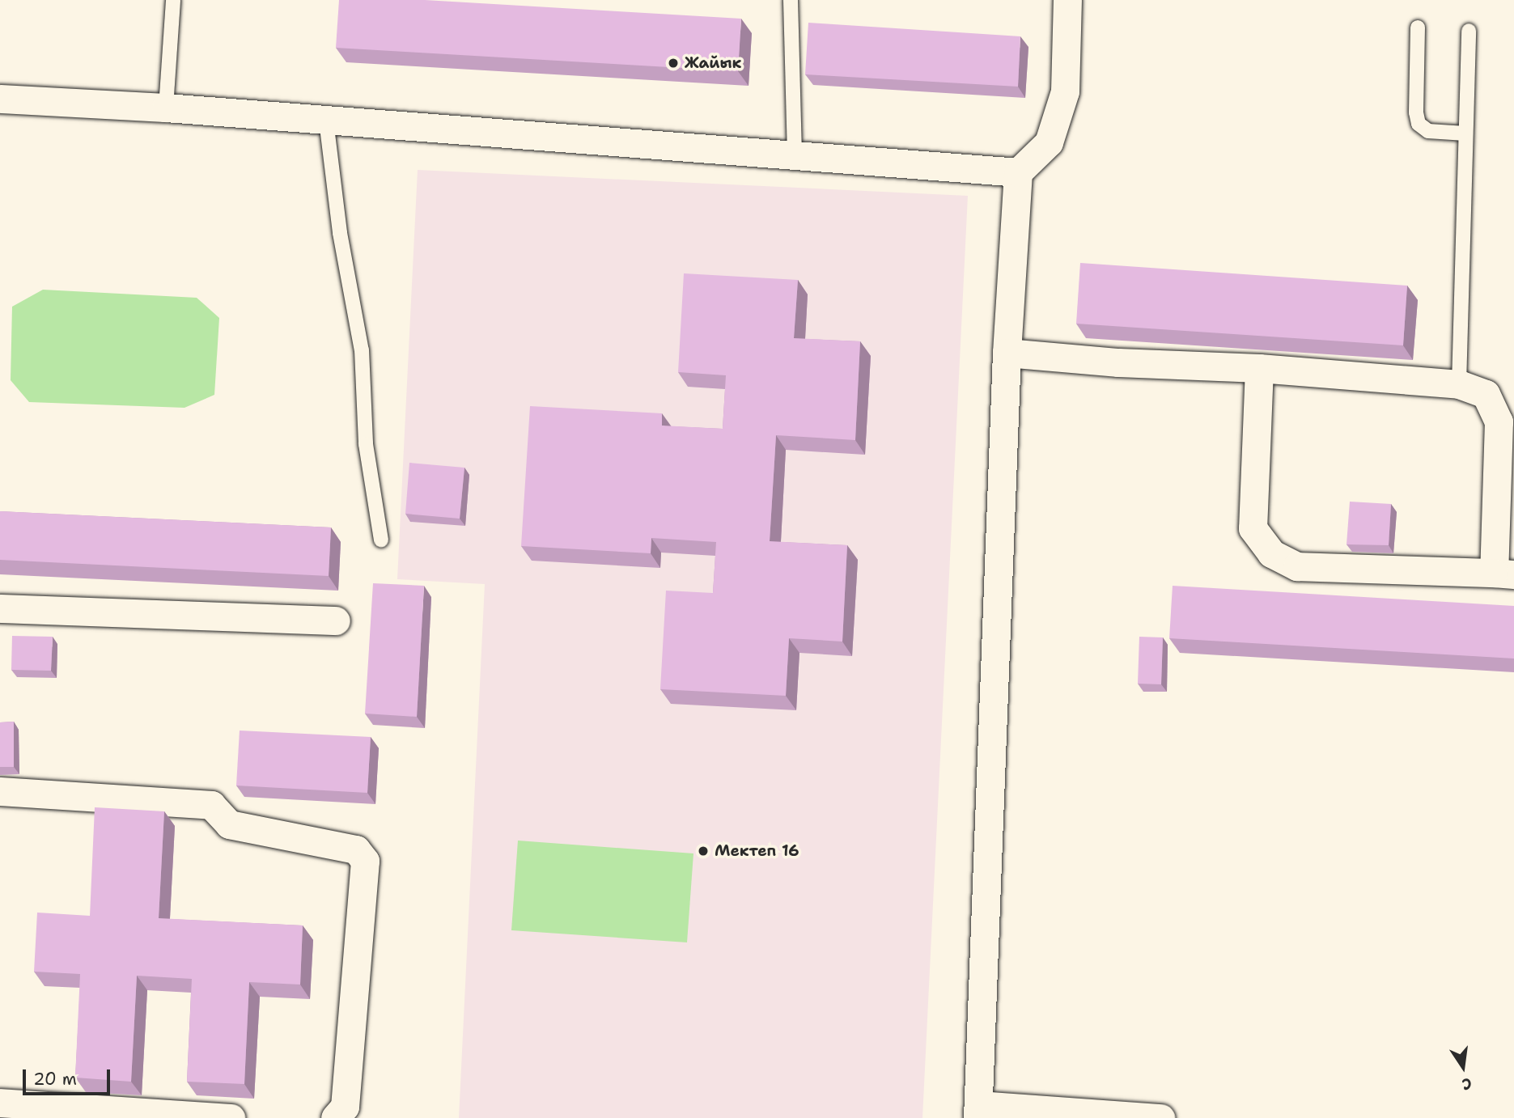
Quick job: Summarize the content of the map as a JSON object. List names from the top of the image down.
{
  "places": ["Жайык", "Мектеп 16"],
  "scale_bar": "20 m",
  "north": "bottom"
}
